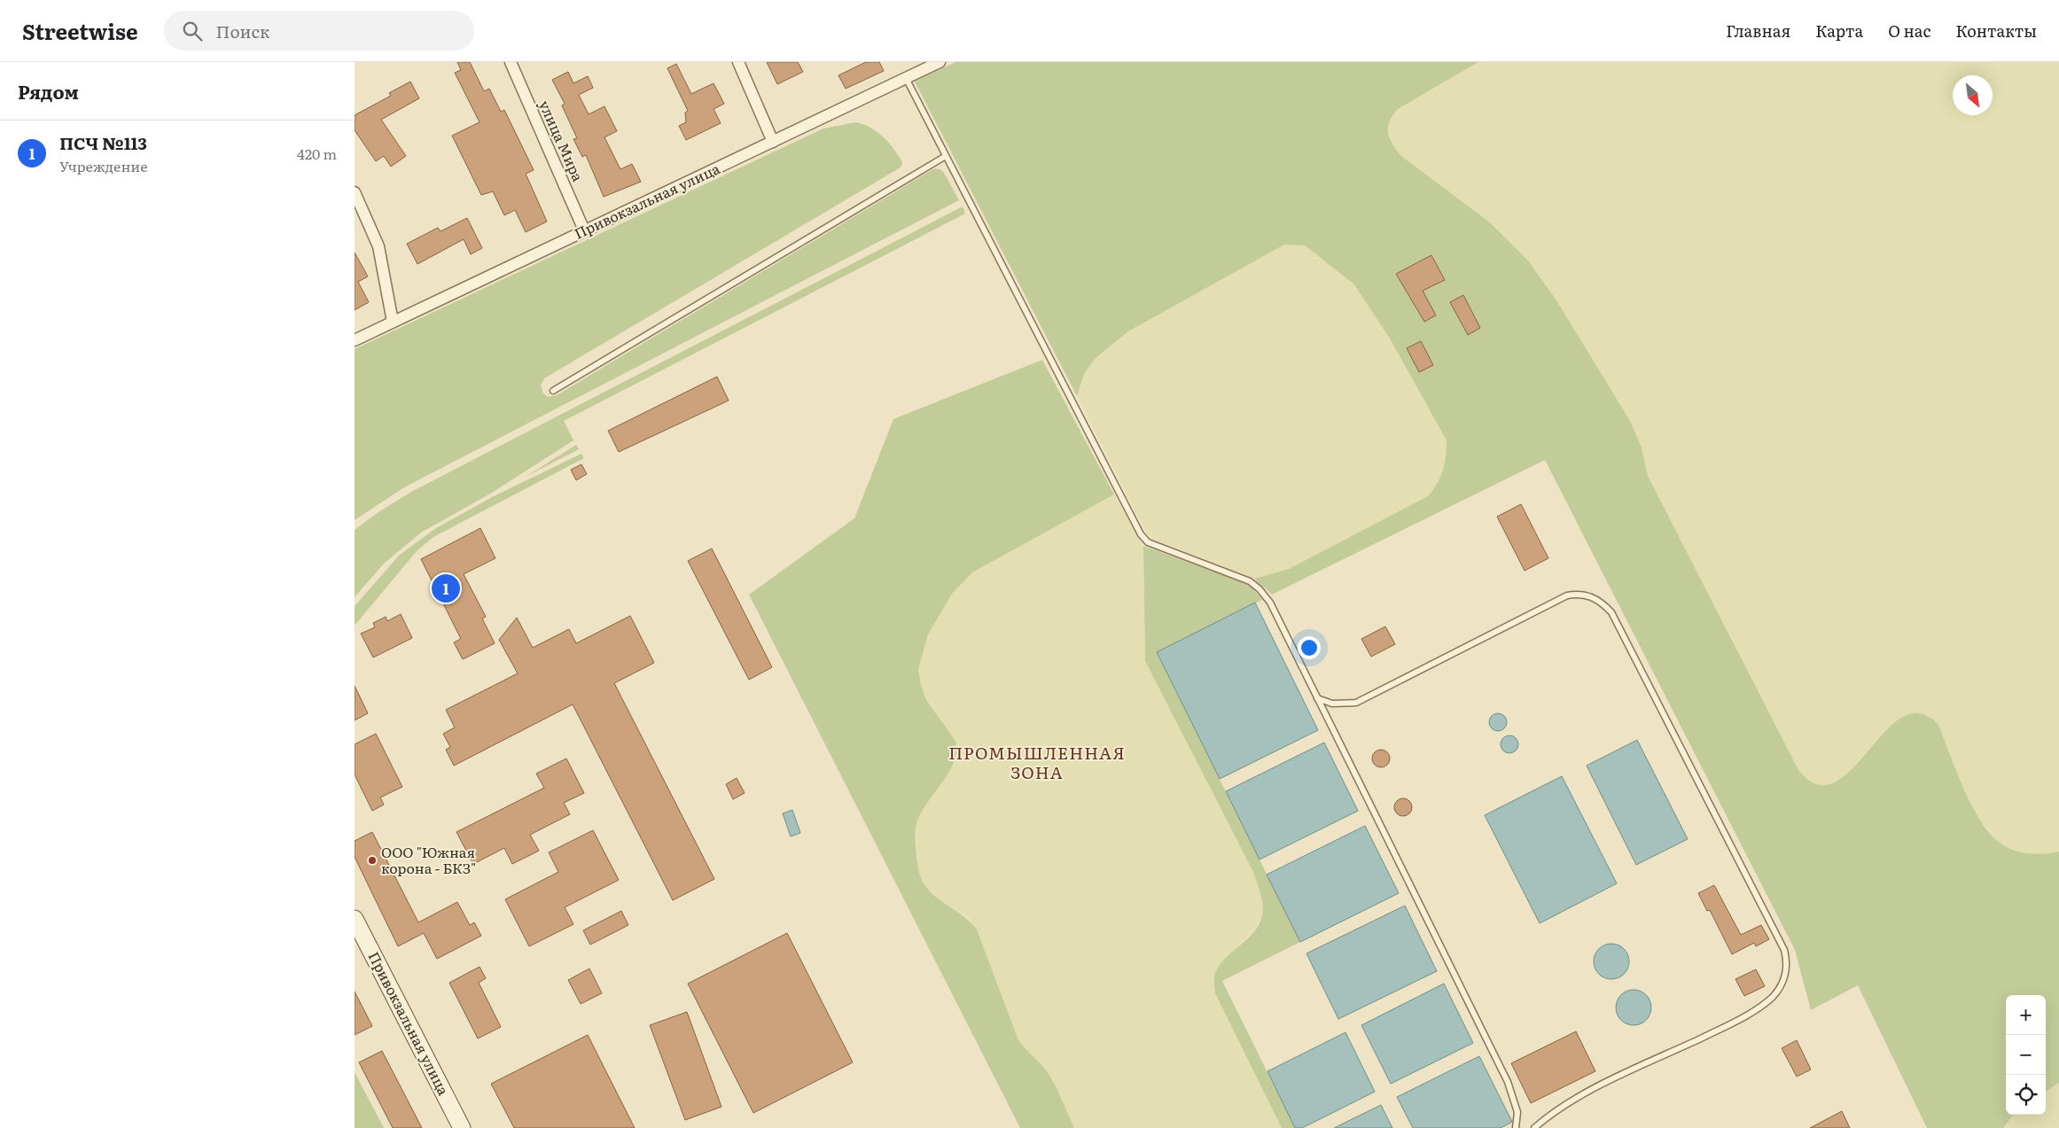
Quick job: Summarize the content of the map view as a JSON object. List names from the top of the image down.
{
  "streets": {
    "main road": ["Привокзальная улица"],
    "street": ["улица Мира"]
  },
  "crossings": [
    ["улица Мира", "Привокзальная улица"]
  ],
  "districts": ["ПРОМЫШЛЕННАЯ ЗОНА"],
  "places": ["ООО \"Южная корона - БКЗ\""],
  "north": "bottom right",
  "page": {
    "header": "Streetwise",
    "search": "Поиск",
    "nav": [
      "Главная",
      "Карта",
      "О нас",
      "Контакты"
    ],
    "heading": "Рядом",
    "list": [
      {
        "mark": "1",
        "name": "ПСЧ №113",
        "note": "Учреждение",
        "value": "420 m"
      }
    ],
    "pins": "1",
    "map_buttons": ["+", "−"]
  }
}
